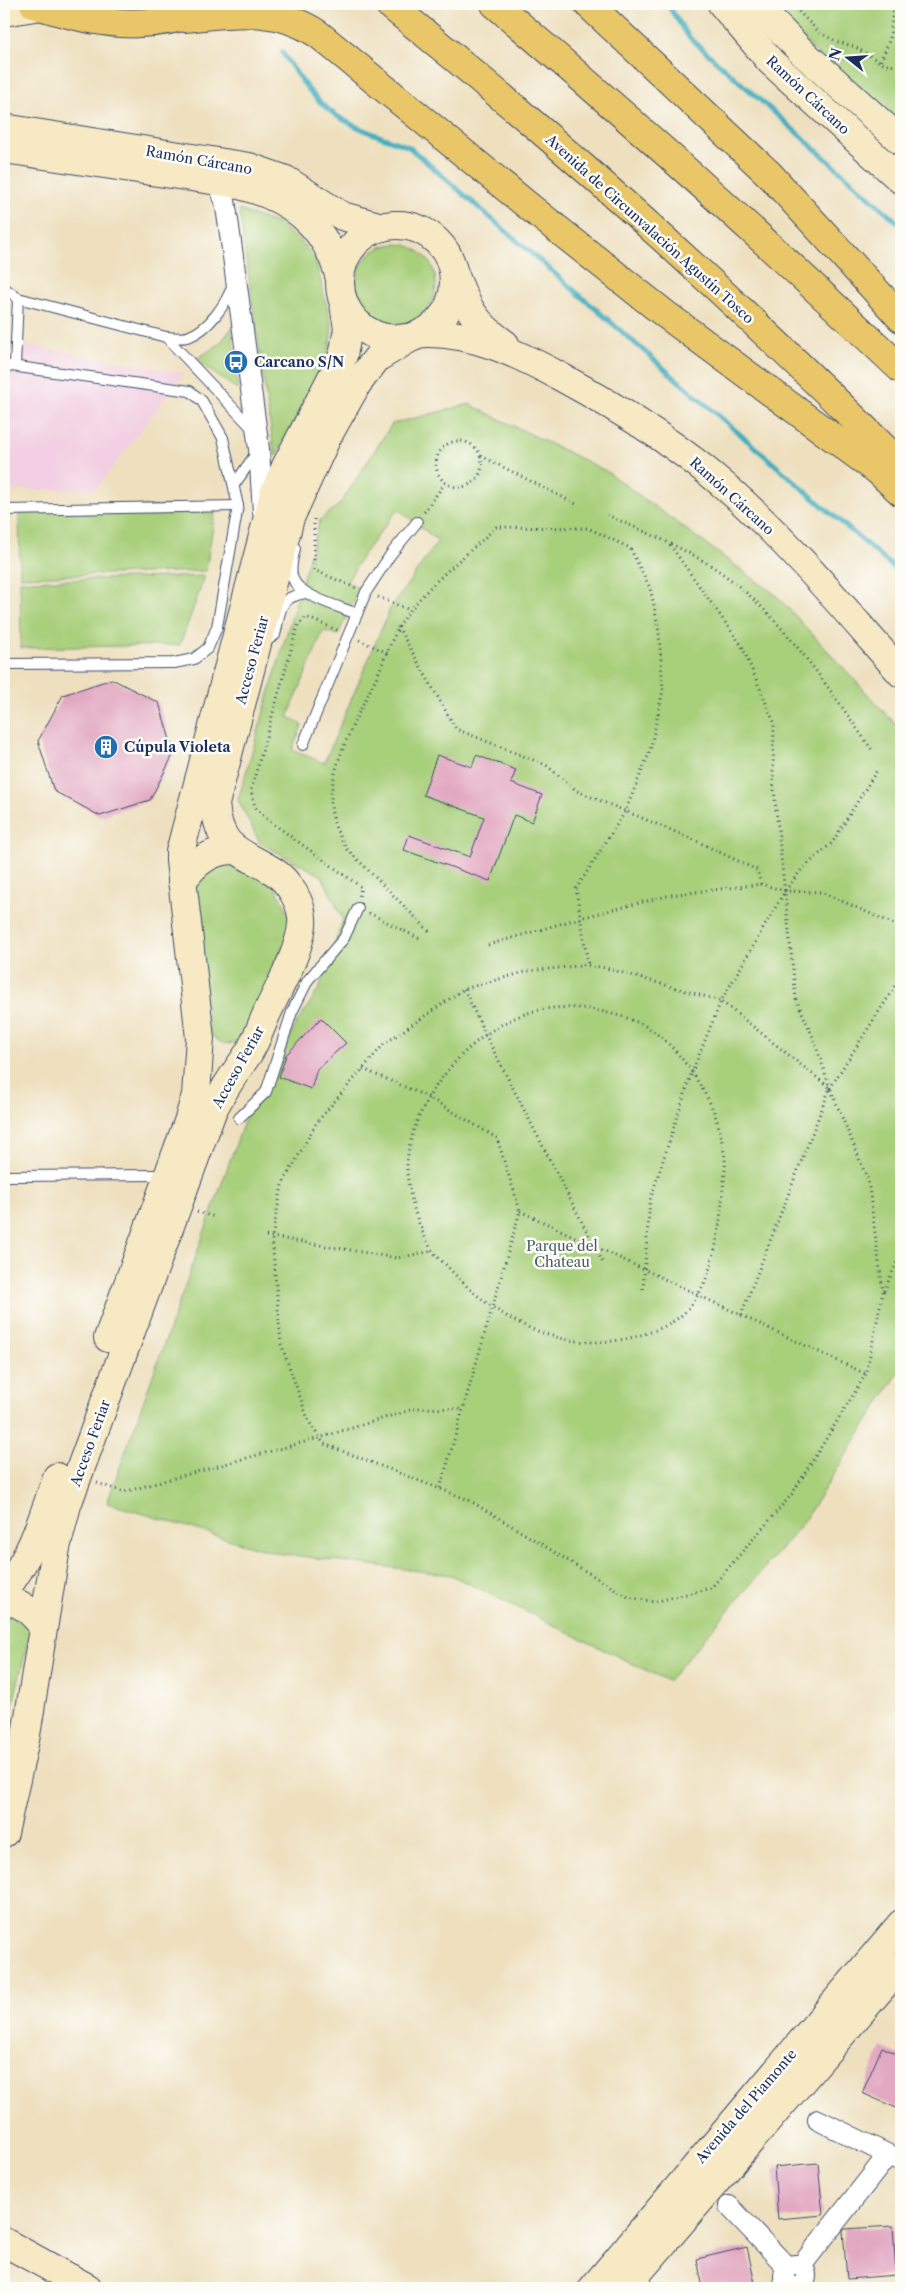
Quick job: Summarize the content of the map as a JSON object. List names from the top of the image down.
{
  "streets": {
    "main road": [
      "Ramón Cárcano",
      "Avenida de Circunvalación Agustín Tosco",
      "Acceso Feriar",
      "Avenida del Piamonte"
    ]
  },
  "crossings": [
    ["Ramón Cárcano", "Acceso Feriar"]
  ],
  "parks": ["Parque del Chateau"],
  "places": {
    "bus stop": ["Carcano S/N"],
    "building": ["Cúpula Violeta"]
  },
  "north": "left"
}
